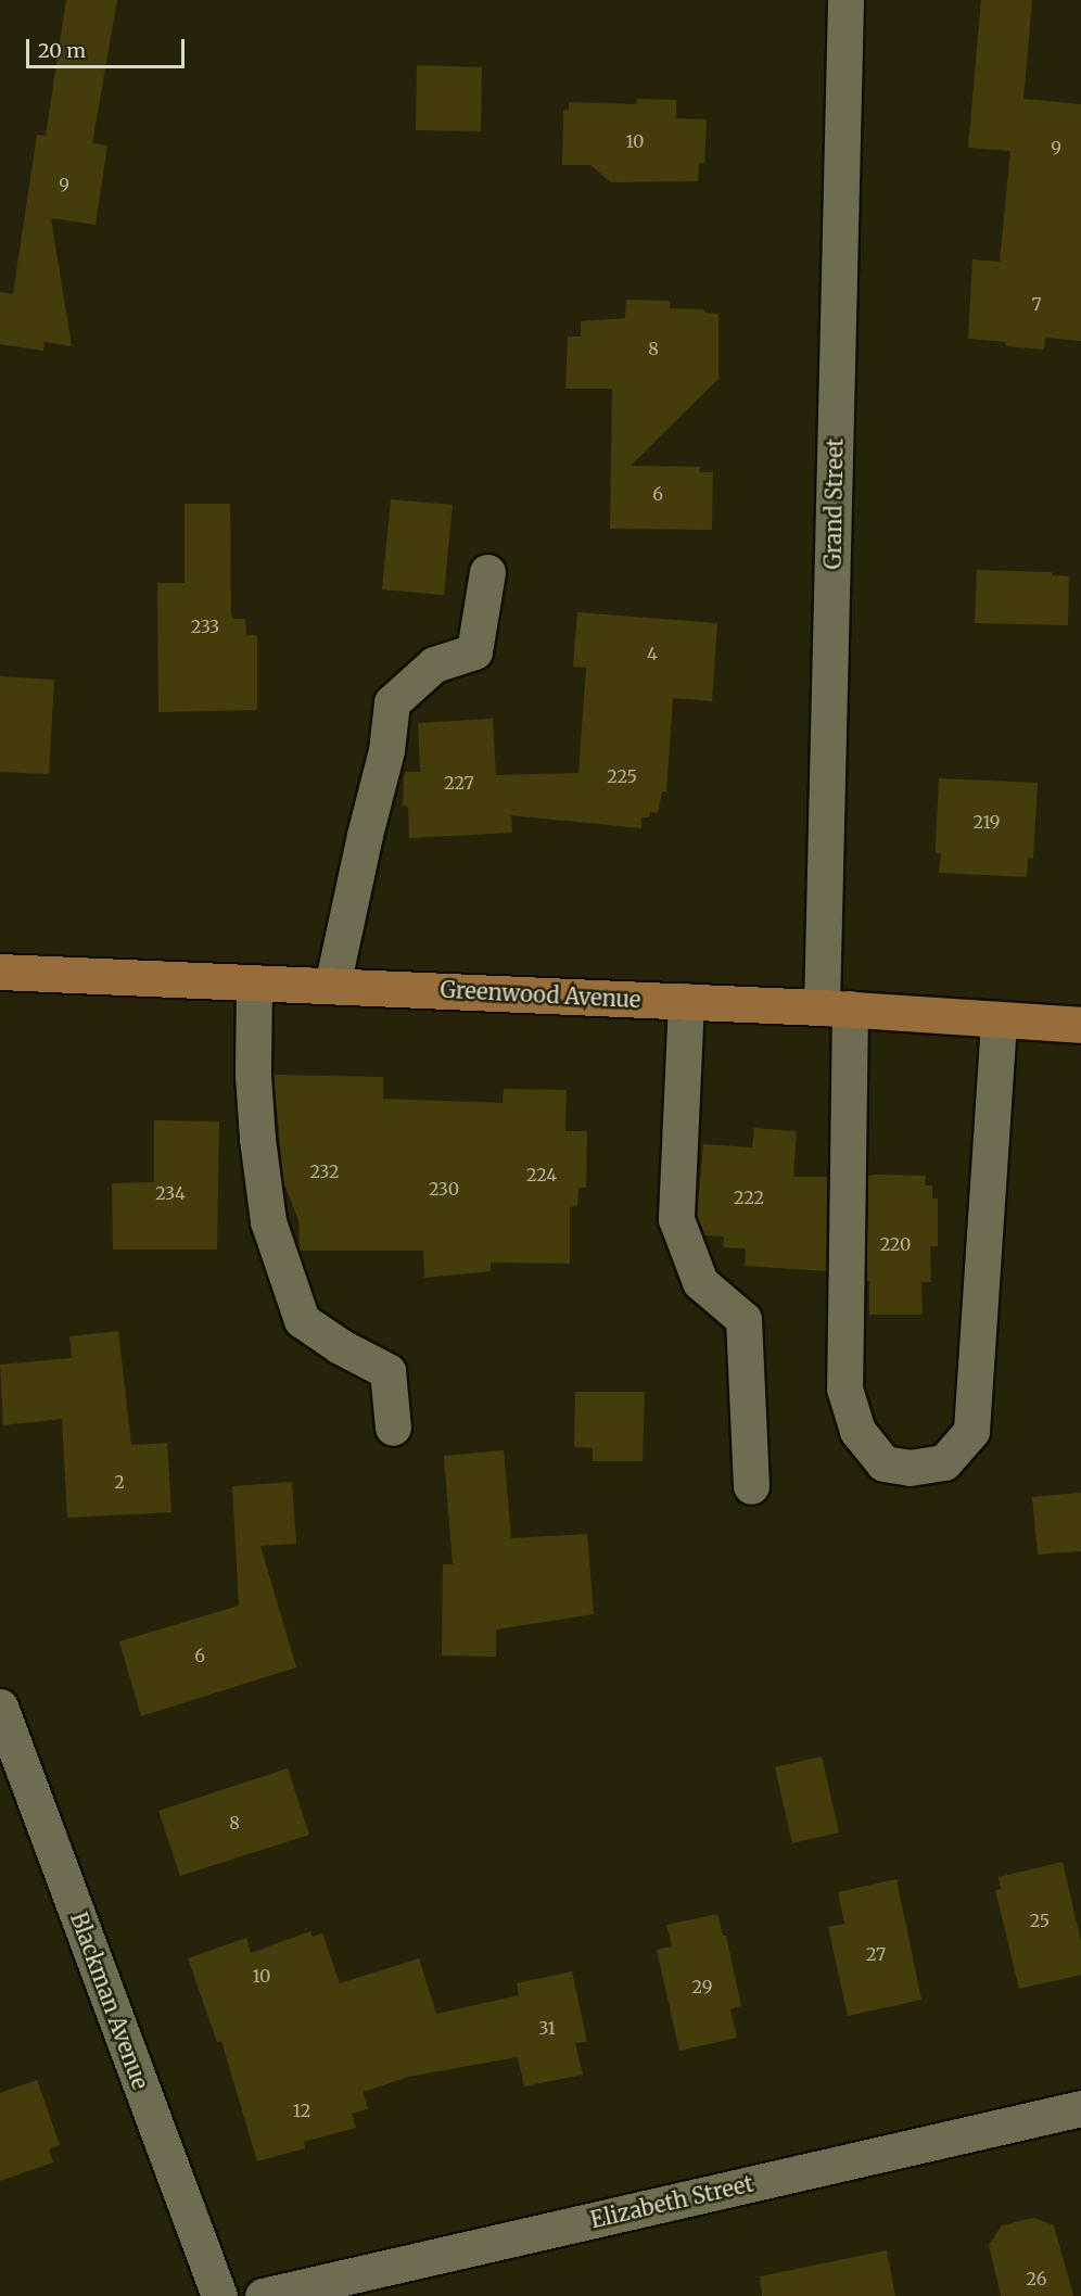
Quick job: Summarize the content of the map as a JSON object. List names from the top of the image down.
{
  "streets": {
    "main road": ["Greenwood Avenue"],
    "street": ["Grand Street", "Blackman Avenue", "Elizabeth Street"]
  },
  "crossings": [
    ["Grand Street", "Greenwood Avenue"]
  ],
  "house_numbers": [
    "10",
    "9",
    "9",
    "7",
    "8",
    "6",
    "233",
    "4",
    "225",
    "227",
    "219",
    "232",
    "224",
    "230",
    "234",
    "222",
    "220",
    "2",
    "6",
    "8",
    "25",
    "27",
    "10",
    "29",
    "31",
    "12",
    "26"
  ],
  "scale_bar": "20 m"
}
